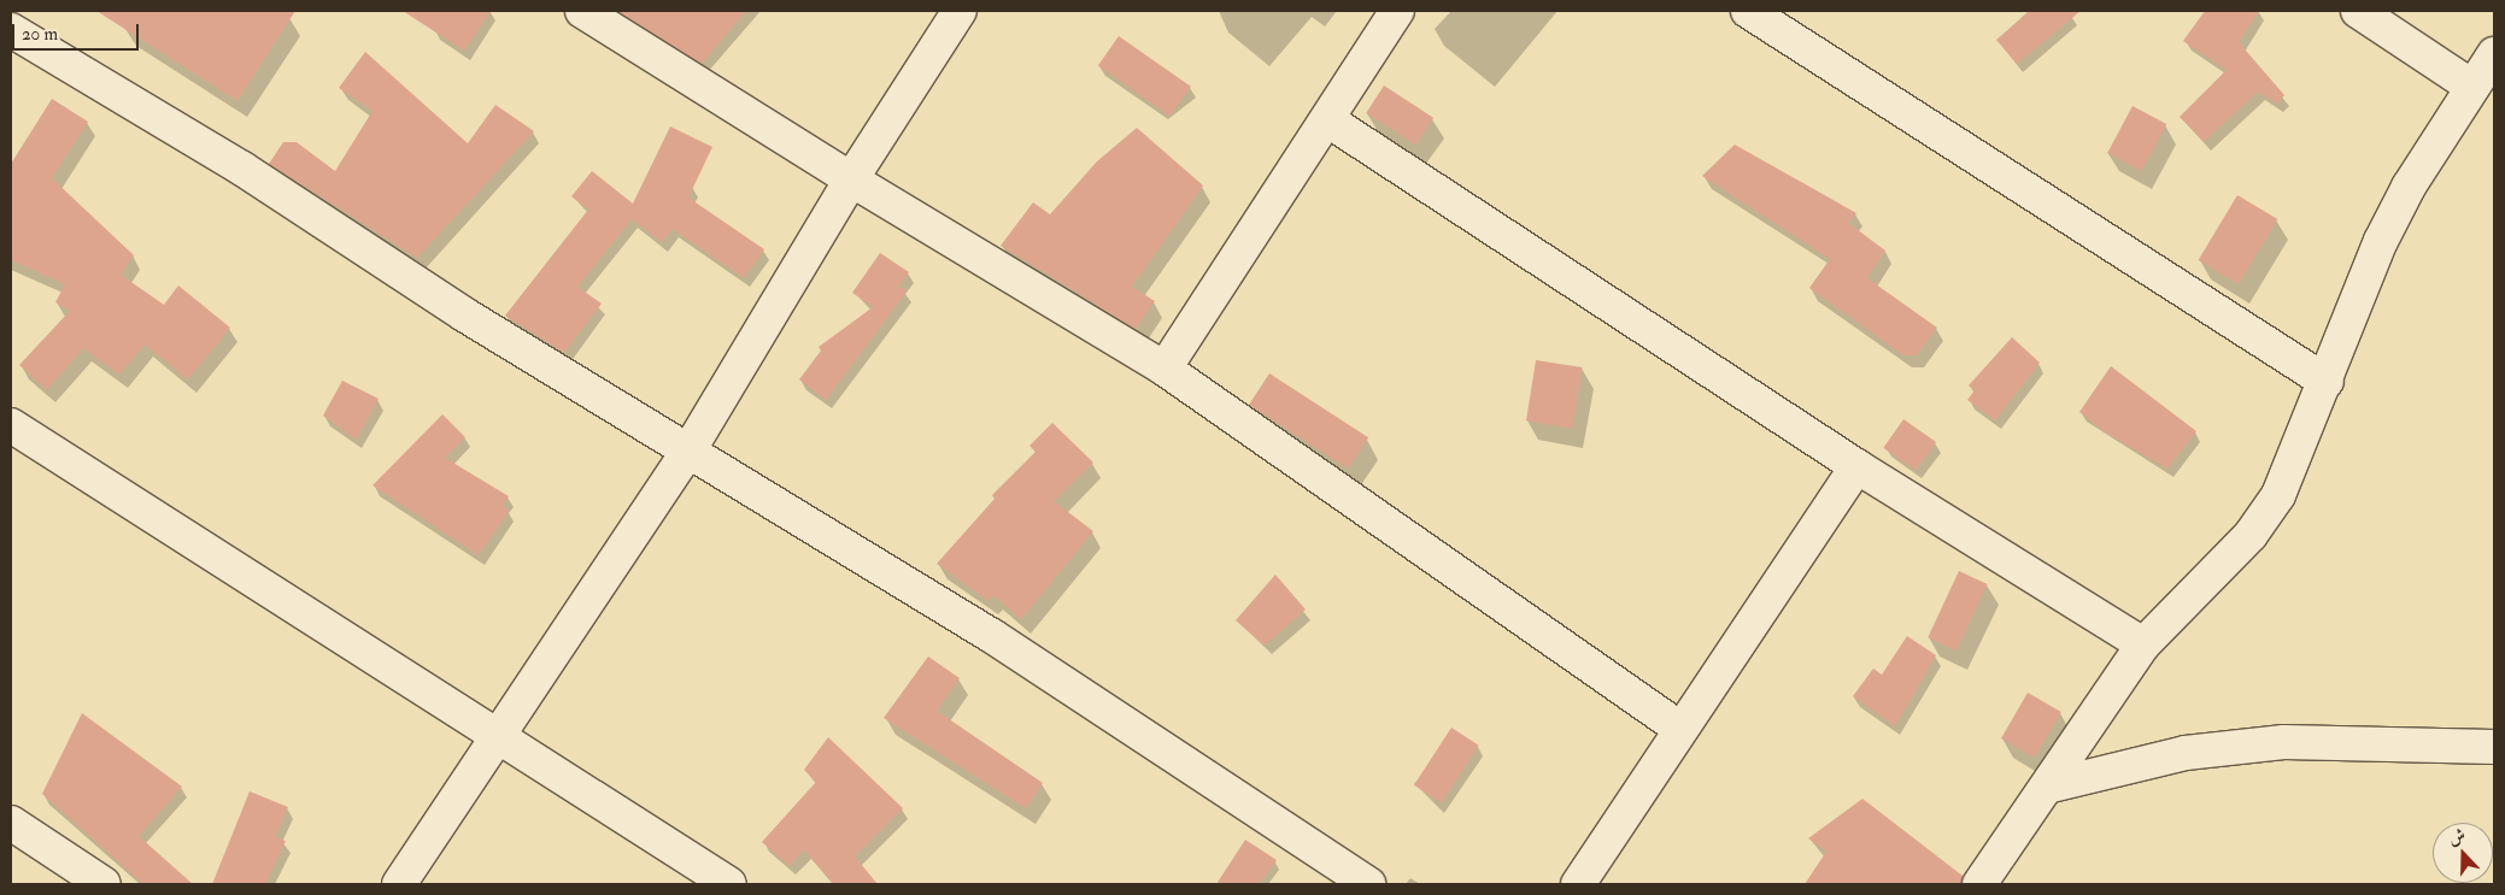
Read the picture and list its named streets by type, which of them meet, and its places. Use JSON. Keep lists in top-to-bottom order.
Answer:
{
  "scale_bar": "20 m",
  "north": "top"
}
